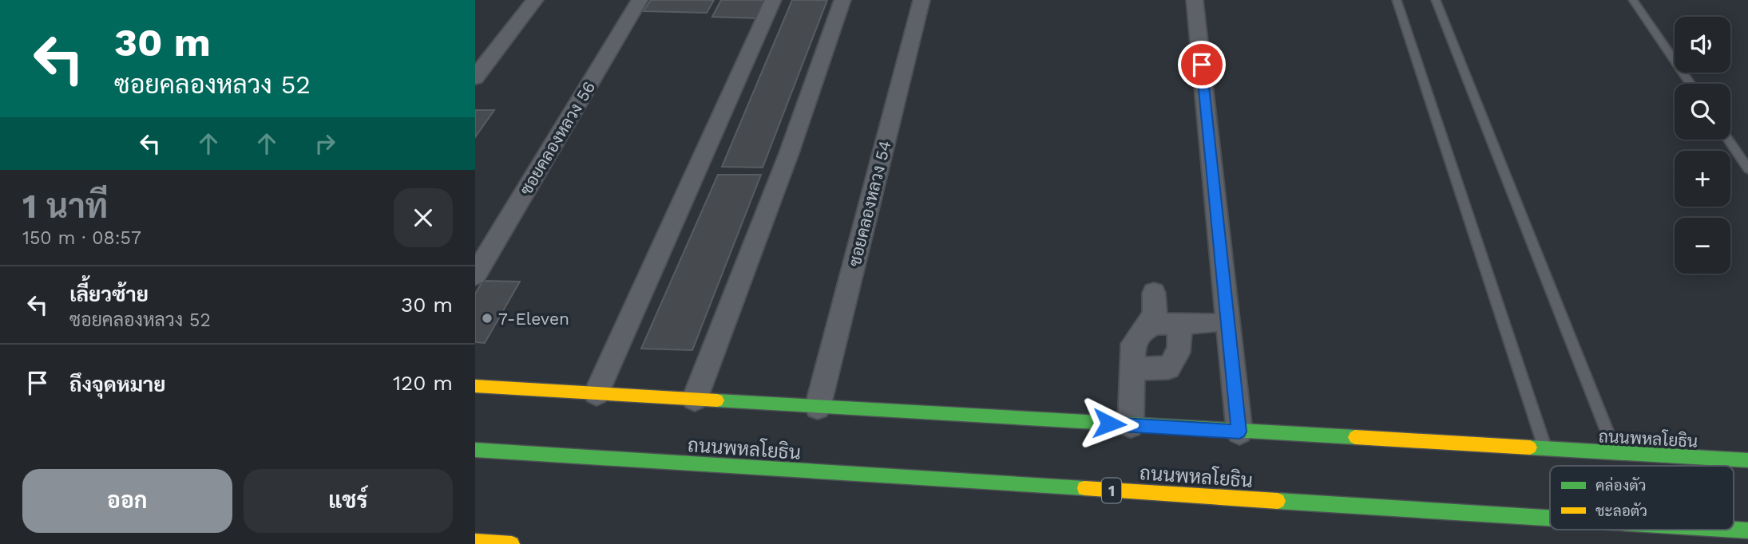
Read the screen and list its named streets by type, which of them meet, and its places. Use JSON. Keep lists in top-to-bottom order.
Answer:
{
  "streets": {
    "main road": ["ถนนพหลโยธิน", "1"],
    "street": ["ซอยคลองหลวง 56", "ซอยคลองหลวง 54"]
  },
  "crossings": [
    ["ซอยคลองหลวง 54", "ถนนพหลโยธิน"]
  ],
  "places": ["7-Eleven"],
  "legend": ["คล่องตัว", "ชะลอตัว"],
  "page": {
    "turn": ["30 m", "ซอยคลองหลวง 52"],
    "map_buttons": ["+", "−"],
    "heading": ["1 นาที", "150 m · 08:57"],
    "list": [
      {
        "name": "เลี้ยวซ้าย",
        "note": "ซอยคลองหลวง 52",
        "value": "30 m"
      },
      {
        "name": "ถึงจุดหมาย",
        "value": "120 m"
      }
    ],
    "buttons": ["ออก", "แชร์"]
  }
}
